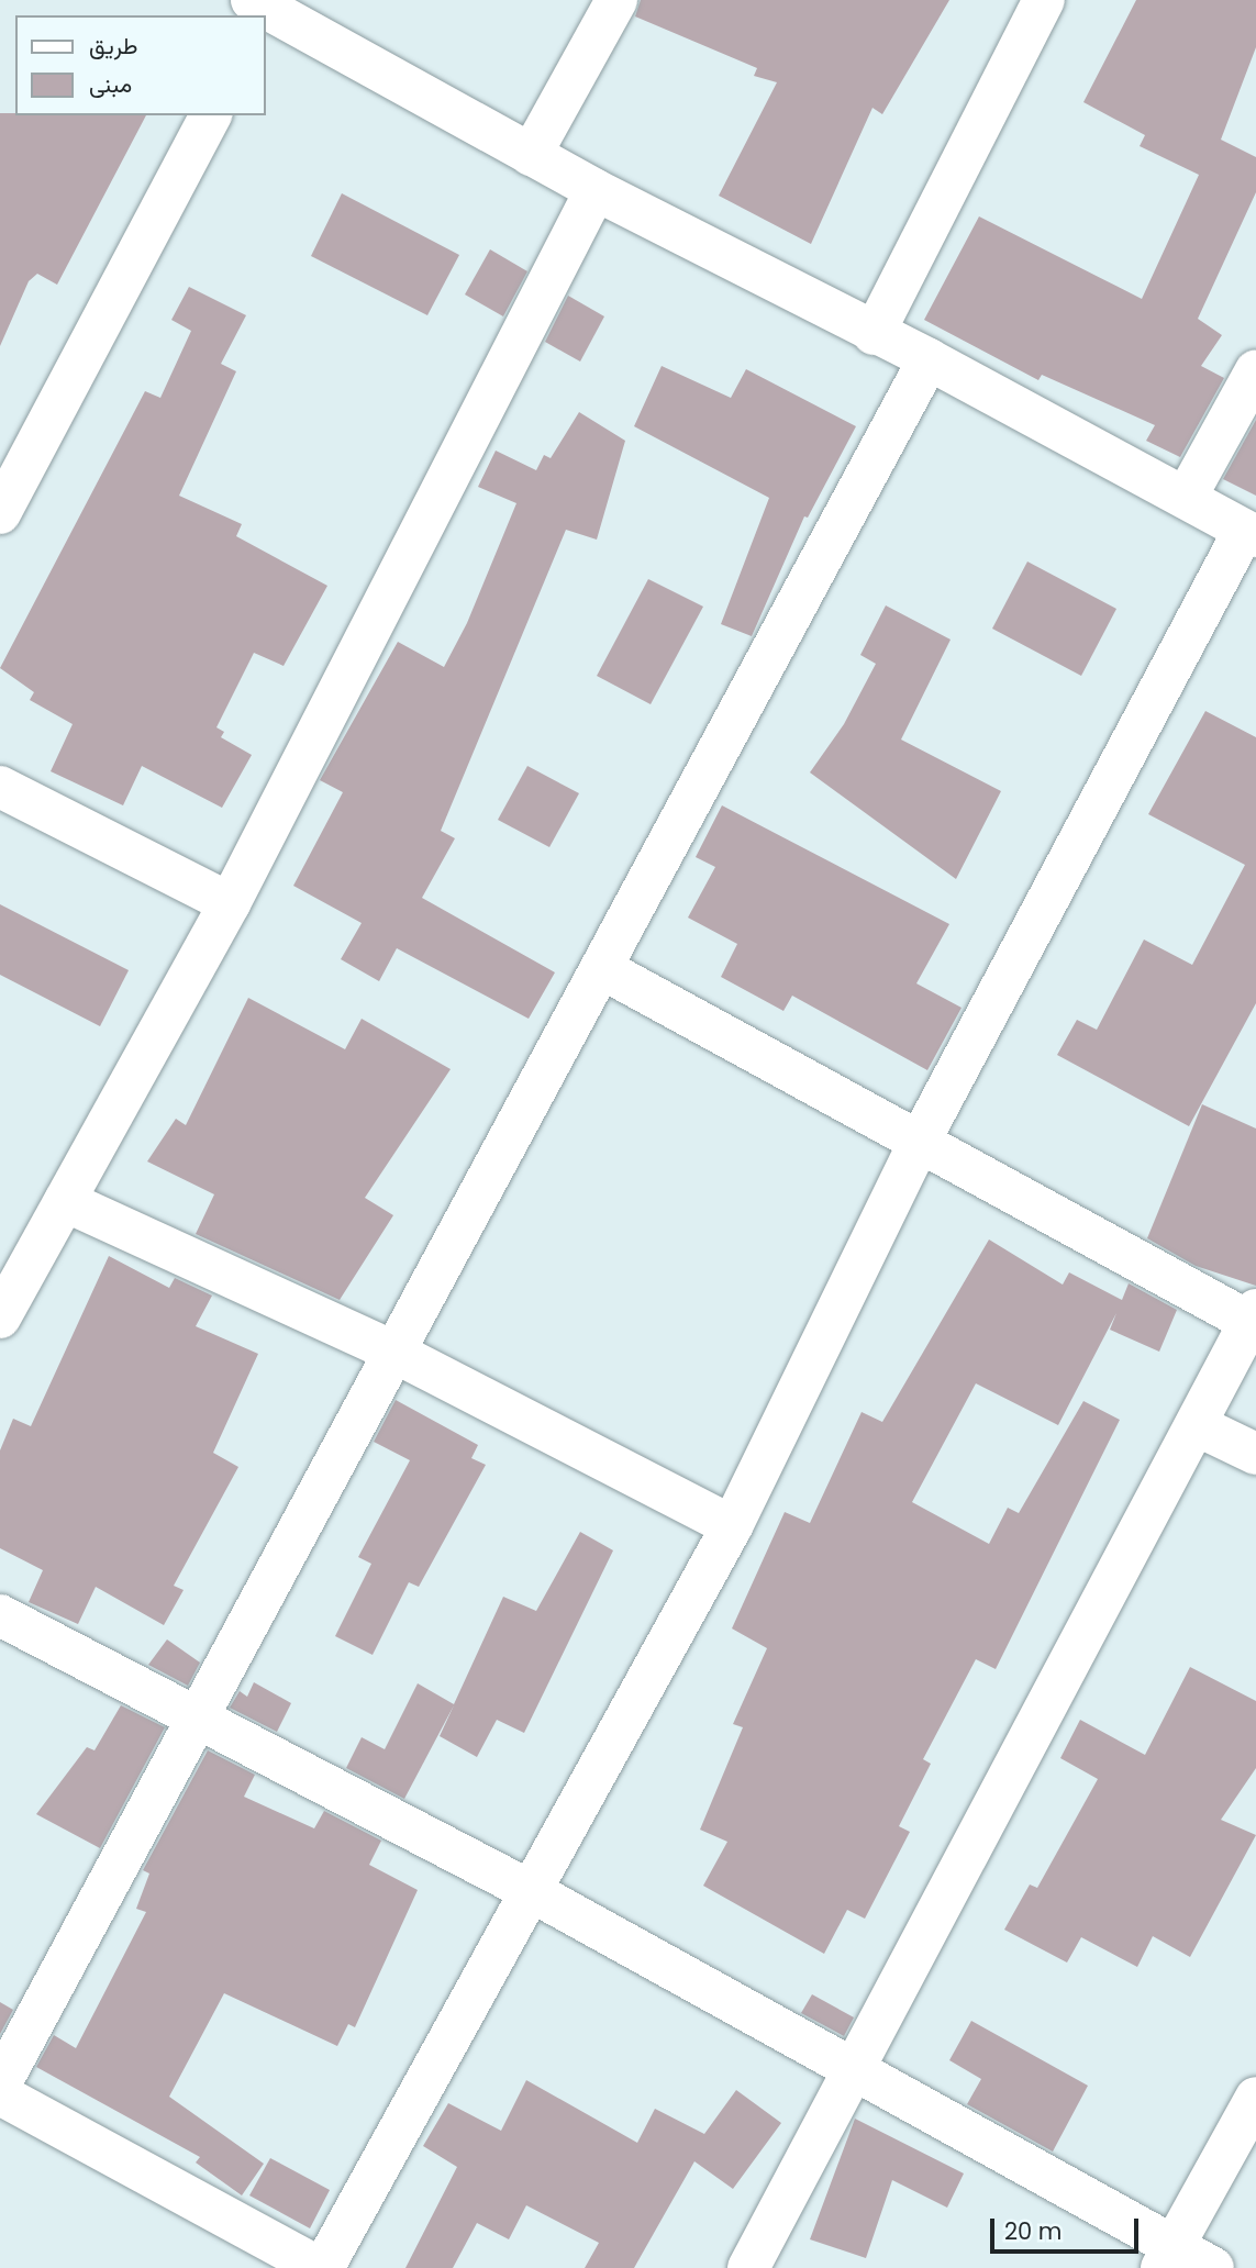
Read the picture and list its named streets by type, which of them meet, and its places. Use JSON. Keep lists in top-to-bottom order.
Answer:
{
  "legend": ["طريق", "مبنى"],
  "scale_bar": "20 m"
}
